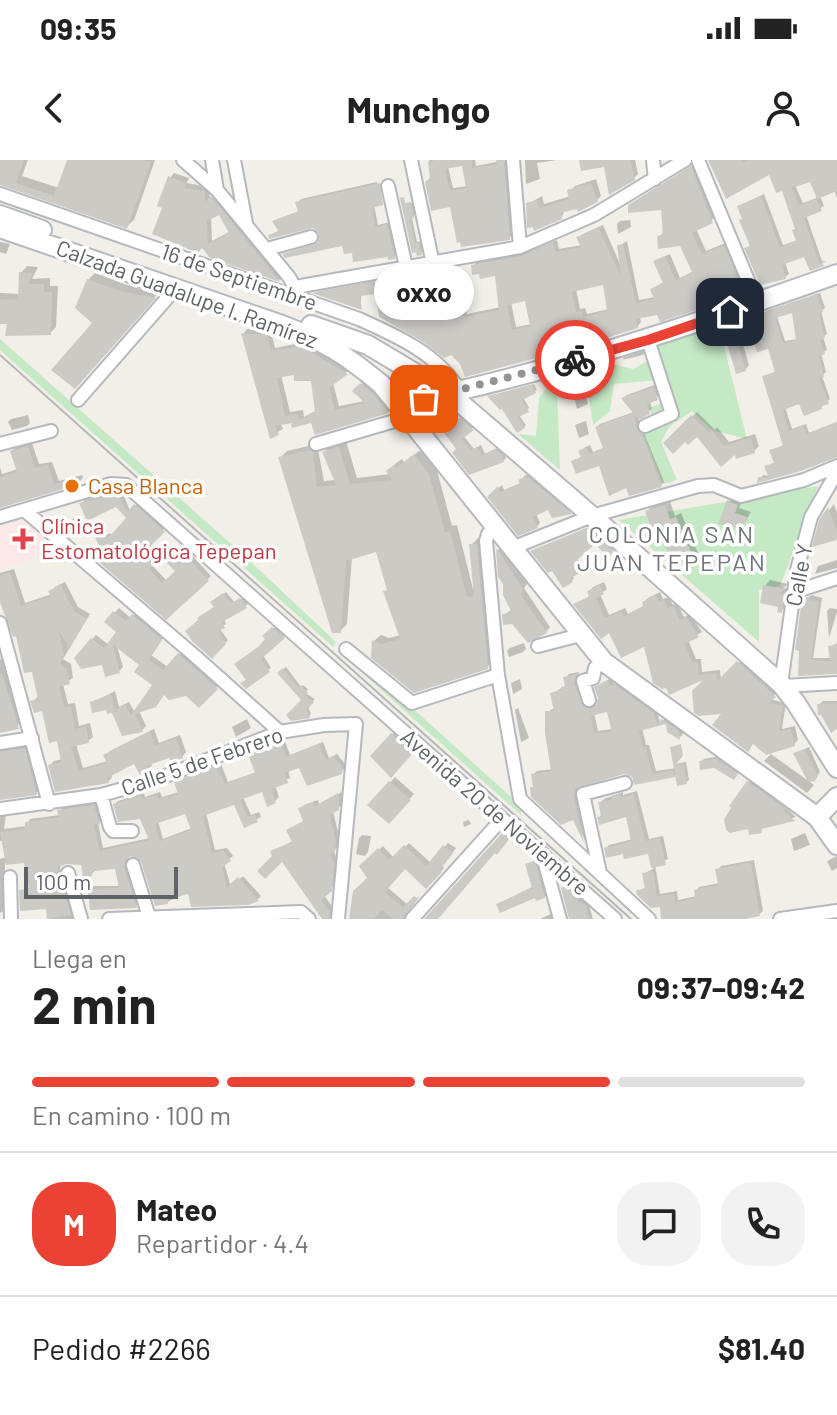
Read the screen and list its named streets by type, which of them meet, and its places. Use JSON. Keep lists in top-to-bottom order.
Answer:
{
  "streets": {
    "main road": ["Calzada Guadalupe I. Ramírez"],
    "street": [
      "16 de Septiembre",
      "Calle Y",
      "Calle 5 de Febrero",
      "Avenida 20 de Noviembre"
    ]
  },
  "crossings": [
    ["16 de Septiembre", "Calzada Guadalupe I. Ramírez"],
    ["Calzada Guadalupe I. Ramírez", "Calle Y"]
  ],
  "districts": ["COLONIA SAN JUAN TEPEPAN"],
  "places": {
    "other": ["oxxo", "Casa Blanca"],
    "health": ["Clínica Estomatológica Tepepan"]
  },
  "scale_bar": "100 m",
  "page": {
    "status": "09:35",
    "header": "Munchgo",
    "bubble": "oxxo",
    "scale": "100 m",
    "heading": ["2 min", "Llega en", "09:37–09:42"],
    "panel": [
      "Mateo",
      "Repartidor · 4.4",
      "Pedido #2266",
      "$81.40"
    ],
    "bar": "En camino · 100 m",
    "round": "M"
  }
}
